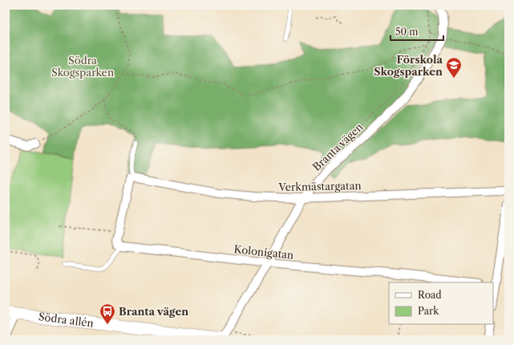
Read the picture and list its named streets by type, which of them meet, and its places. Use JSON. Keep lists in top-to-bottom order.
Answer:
{
  "streets": {
    "street": [
      "Branta vägen",
      "Verkmästargatan",
      "Kolonigatan",
      "Södra allén"
    ]
  },
  "crossings": [
    ["Branta vägen", "Verkmästargatan"],
    ["Branta vägen", "Kolonigatan"],
    ["Branta vägen", "Södra allén"]
  ],
  "parks": ["Södra Skogsparken"],
  "places": {
    "school or university": ["Förskola Skogsparken"],
    "bus stop": ["Branta vägen"]
  },
  "legend": ["Road", "Park"],
  "scale_bar": "50 m"
}
